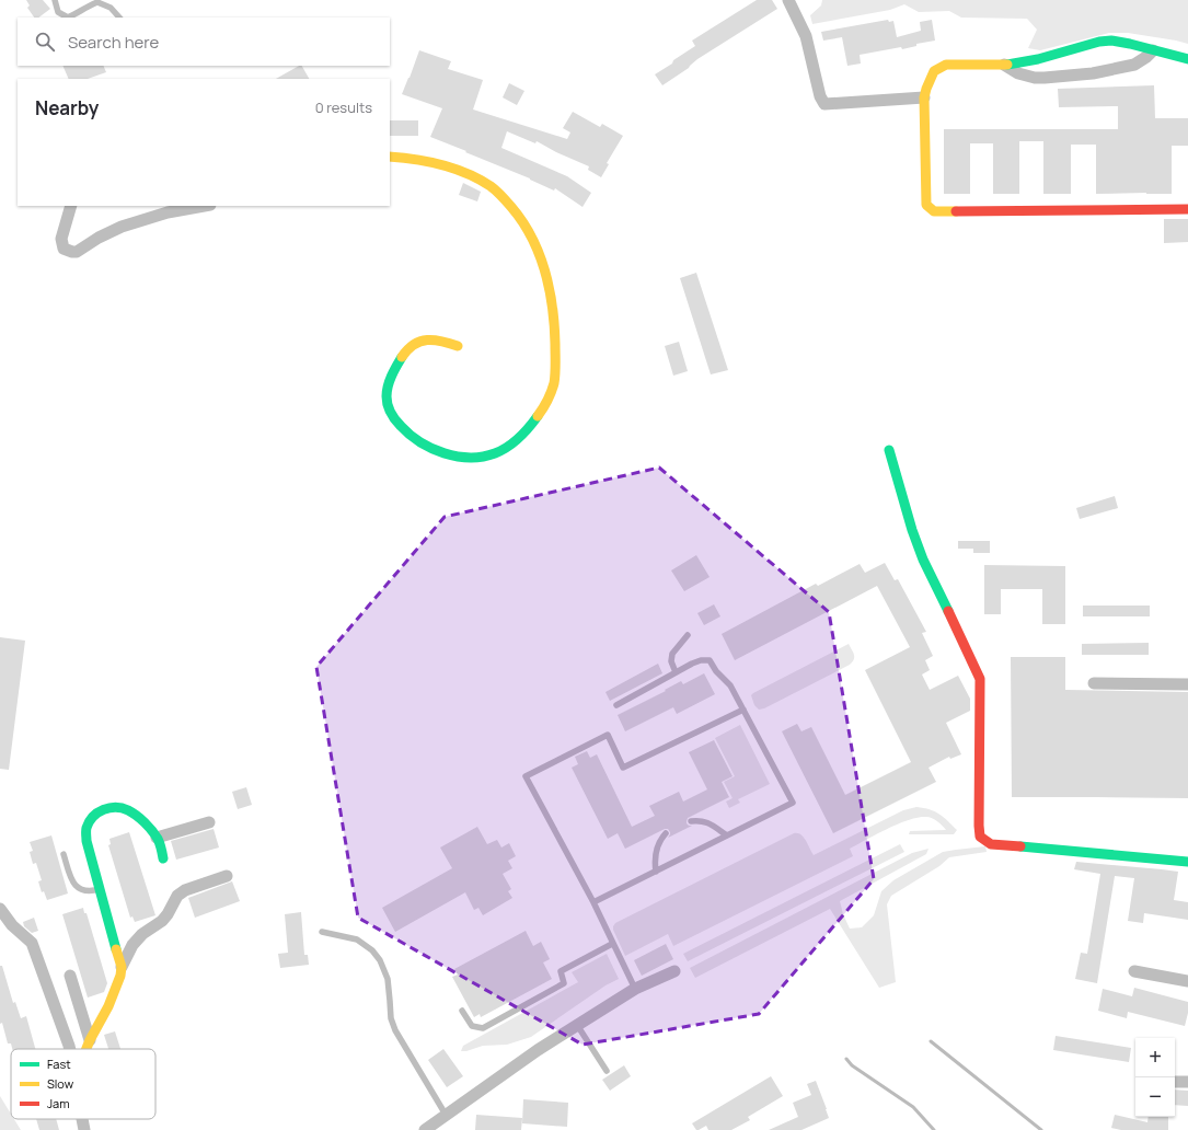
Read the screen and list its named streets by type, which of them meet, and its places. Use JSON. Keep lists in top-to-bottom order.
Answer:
{
  "legend": ["Fast", "Slow", "Jam"],
  "page": {
    "search": "Search here",
    "heading": ["Nearby", "0 results"],
    "map_buttons": ["+", "−"]
  }
}
